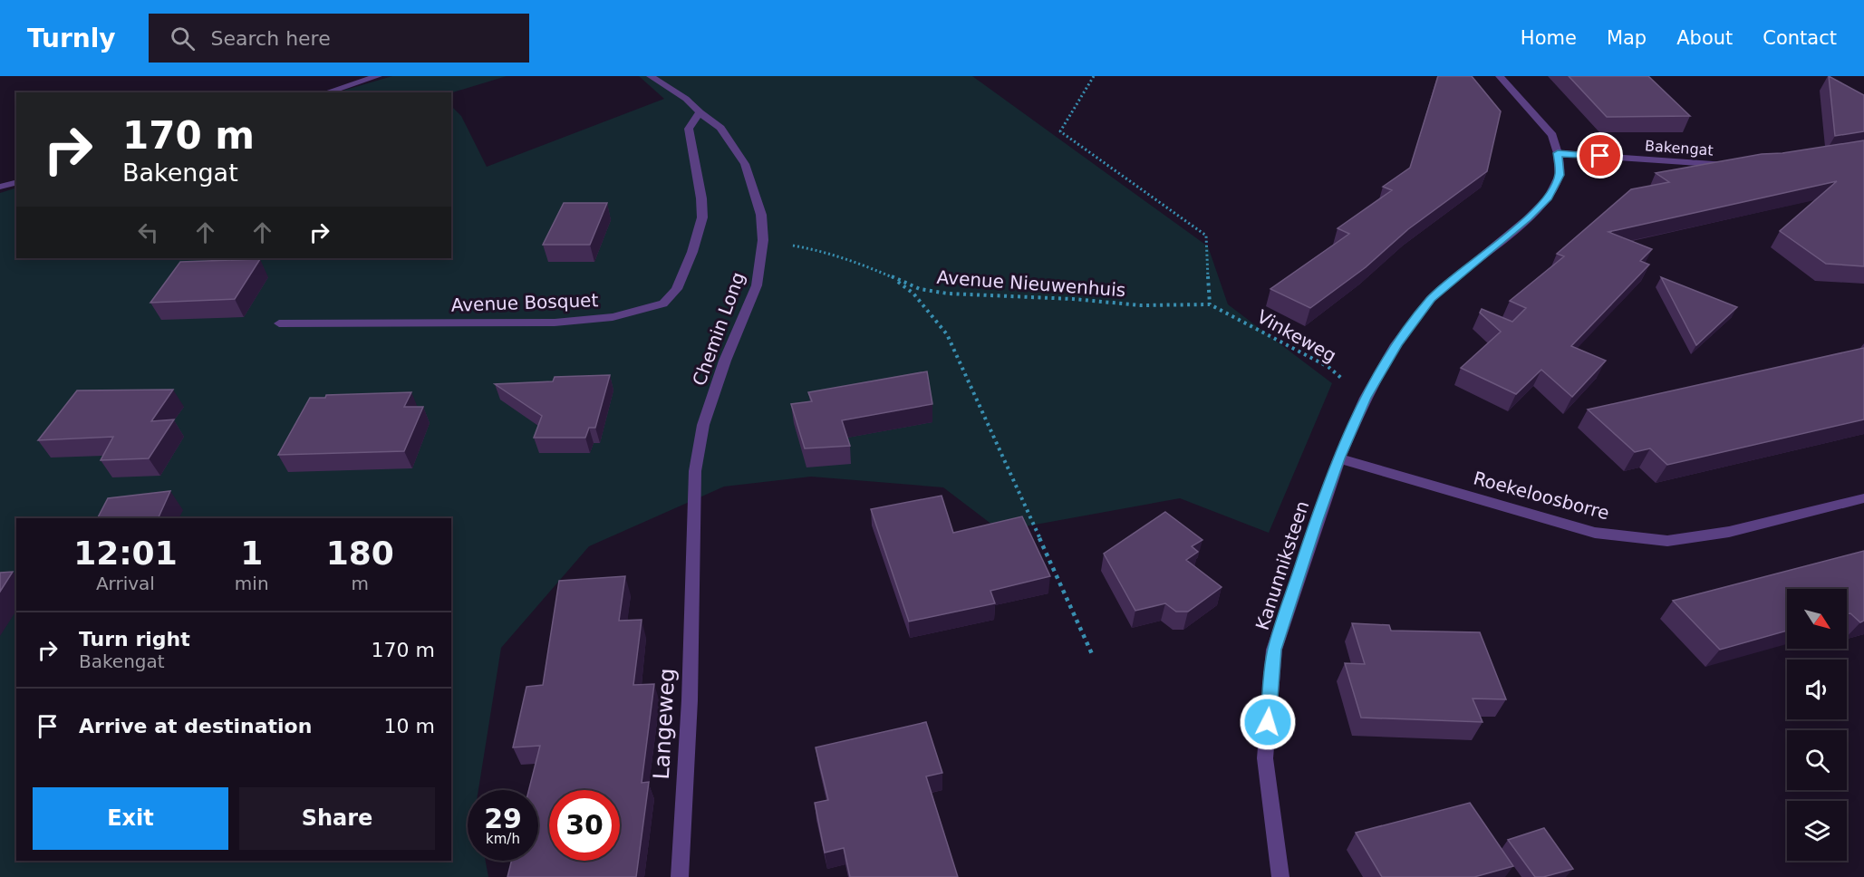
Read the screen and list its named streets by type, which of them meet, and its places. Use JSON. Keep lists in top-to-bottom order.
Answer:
{
  "streets": {
    "street": [
      "Bakengat",
      "Avenue Bosquet",
      "Chemin Long",
      "Roekeloosborre",
      "Kanunniksteen",
      "Langeweg"
    ],
    "path": ["Avenue Nieuwenhuis", "Vinkeweg"]
  },
  "crossings": [
    ["Bakengat", "Kanunniksteen"],
    ["Avenue Nieuwenhuis", "Chemin Long"],
    ["Avenue Nieuwenhuis", "Vinkeweg"],
    ["Avenue Bosquet", "Chemin Long"],
    ["Chemin Long", "Langeweg"],
    ["Vinkeweg", "Kanunniksteen"],
    ["Roekeloosborre", "Kanunniksteen"]
  ],
  "north": "bottom right",
  "page": {
    "header": "Turnly",
    "search": "Search here",
    "nav": [
      "Home",
      "Map",
      "About",
      "Contact"
    ],
    "turn": ["170 m", "Bakengat"],
    "eta": [
      "12:01",
      "Arrival",
      "1",
      "min",
      "180",
      "m"
    ],
    "list": [
      {
        "name": "Turn right",
        "note": "Bakengat",
        "value": "170 m"
      },
      {
        "name": "Arrive at destination",
        "value": "10 m"
      }
    ],
    "buttons": ["Exit", "Share"],
    "speed": "29 km/h",
    "limit": "30"
  }
}
